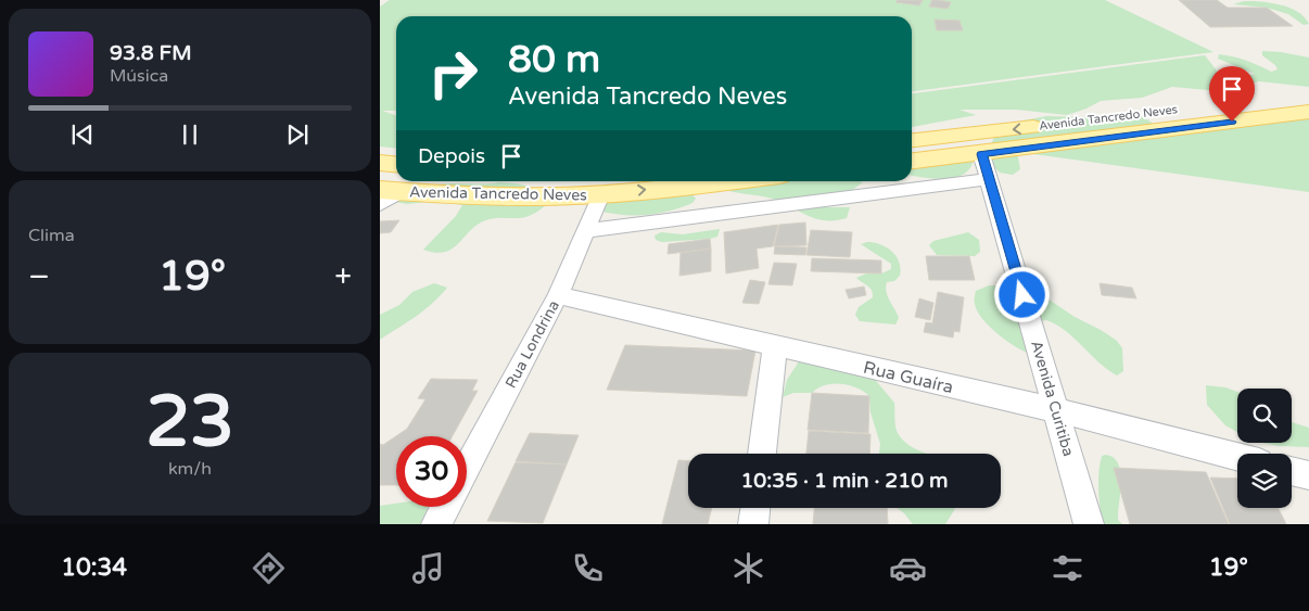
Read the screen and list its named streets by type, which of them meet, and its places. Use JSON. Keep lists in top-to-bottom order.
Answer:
{
  "streets": {
    "main road": ["Avenida Tancredo Neves"],
    "street": ["Rua Londrina", "Rua Guaíra", "Avenida Curitiba"]
  },
  "crossings": [
    ["Avenida Tancredo Neves", "Rua Londrina"],
    ["Rua Londrina", "Rua Guaíra"],
    ["Rua Guaíra", "Avenida Curitiba"]
  ],
  "page": {
    "turn": ["80 m", "Avenida Tancredo Neves"],
    "song": ["93.8 FM", "Música"],
    "then": "Depois",
    "tile": [
      "Clima",
      ["23", "km/h"]
    ],
    "heat": ["−", "19°", "+"],
    "limit": "30",
    "trip": "10:35 · 1 min · 210 m",
    "tabs": ["10:34", "19°"]
  }
}
